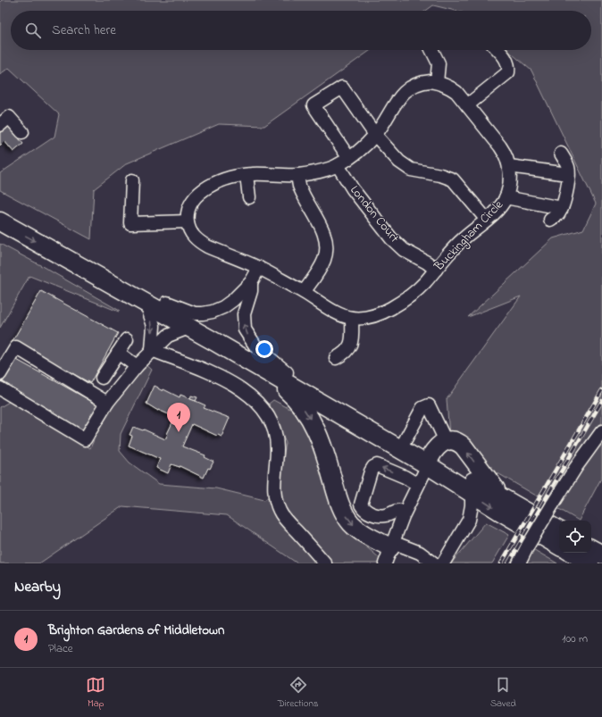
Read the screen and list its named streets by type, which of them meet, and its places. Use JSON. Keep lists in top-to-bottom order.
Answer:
{
  "streets": {
    "street": ["London Court", "Buckingham Circle"]
  },
  "crossings": [
    ["London Court", "Buckingham Circle"]
  ],
  "page": {
    "search": "Search here",
    "pins": "1",
    "heading": "Nearby",
    "list": [
      {
        "mark": "1",
        "name": "Brighton Gardens of Middletown",
        "note": "Place",
        "value": "100 m"
      }
    ],
    "nav": ["Map", "Directions", "Saved"]
  }
}
